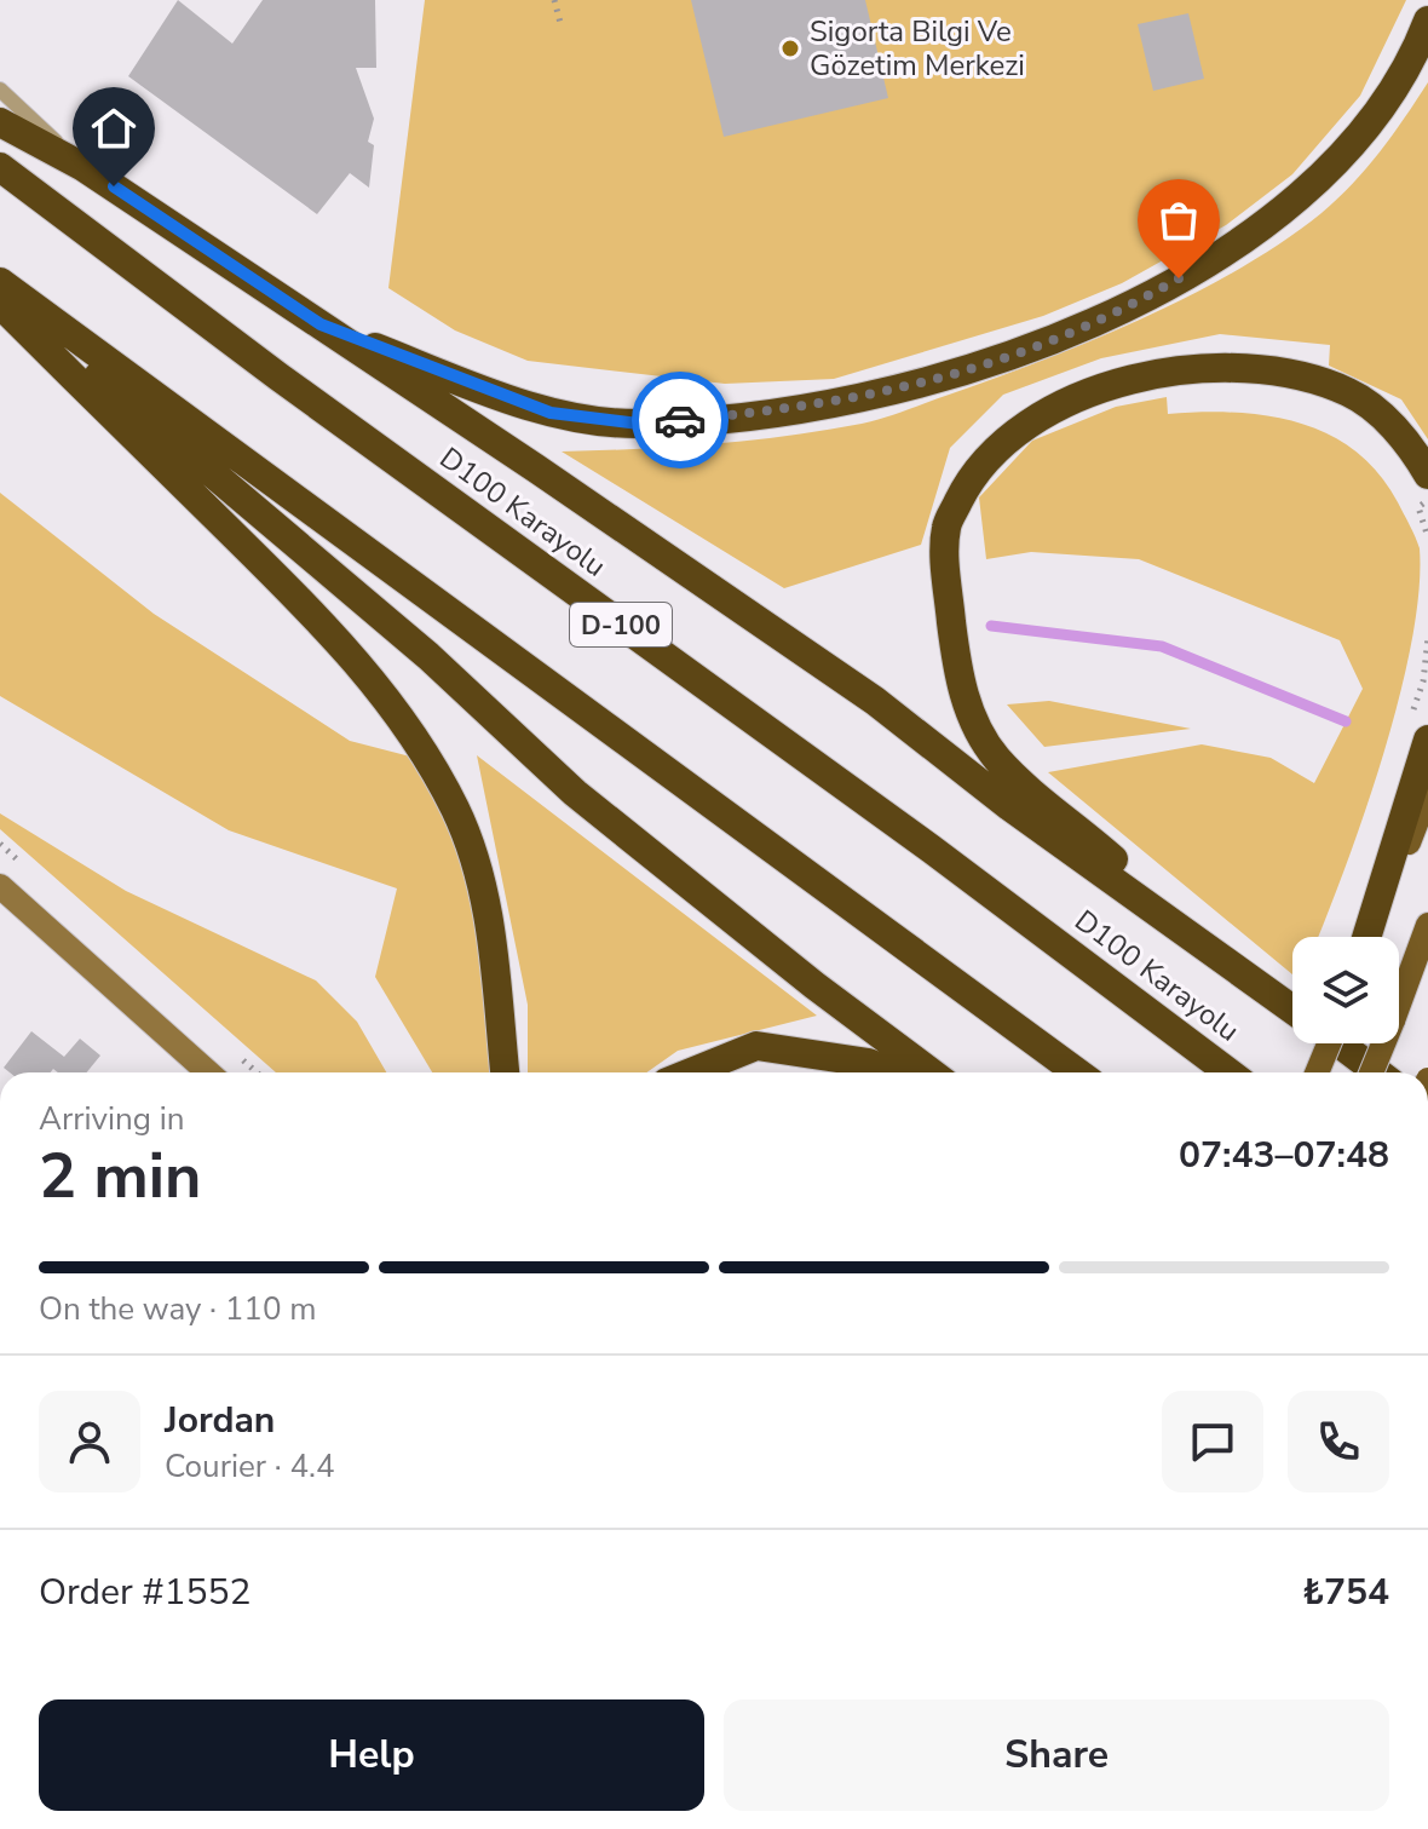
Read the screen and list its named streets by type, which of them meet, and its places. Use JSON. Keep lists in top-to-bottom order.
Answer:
{
  "streets": {
    "highway": ["D100 Karayolu", "D-100"]
  },
  "places": ["Sigorta Bilgi Ve Gözetim Merkezi"],
  "page": {
    "heading": ["2 min", "Arriving in", "07:43–07:48"],
    "panel": [
      "Jordan",
      "Courier · 4.4",
      "Order #1552",
      "₺754"
    ],
    "bar": "On the way · 110 m",
    "buttons": ["Help", "Share"]
  }
}
